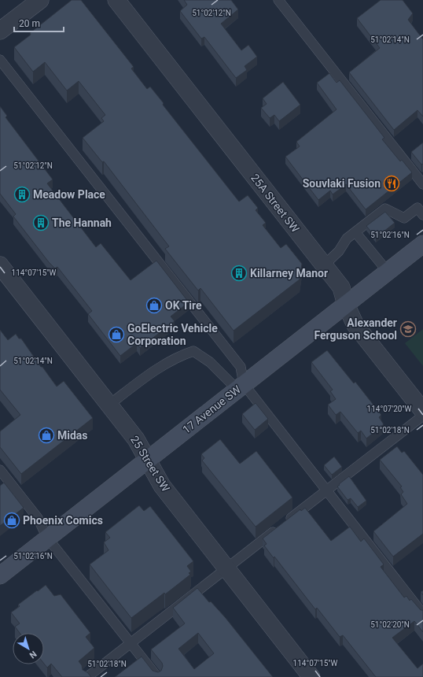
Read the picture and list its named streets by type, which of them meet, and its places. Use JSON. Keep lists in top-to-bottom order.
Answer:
{
  "streets": {
    "main road": ["17 Avenue SW"],
    "street": ["25A Street SW", "25 Street SW"]
  },
  "crossings": [
    ["25A Street SW", "17 Avenue SW"],
    ["17 Avenue SW", "25 Street SW"]
  ],
  "places": {
    "restaurant": ["Souvlaki Fusion"],
    "building": ["Meadow Place", "The Hannah", "Killarney Manor"],
    "shop": [
      "OK Tire",
      "GoElectric Vehicle Corporation",
      "Midas",
      "Phoenix Comics"
    ],
    "school or university": ["Alexander Ferguson School"]
  },
  "scale_bar": "20 m",
  "north": "bottom right",
  "coordinates": [
    "51°02'12\"N",
    "51°02'14\"N",
    "51°02'16\"N",
    "114°07'15\"W",
    "114°07'20\"W",
    "51°02'18\"N",
    "51°02'20\"N"
  ]
}
